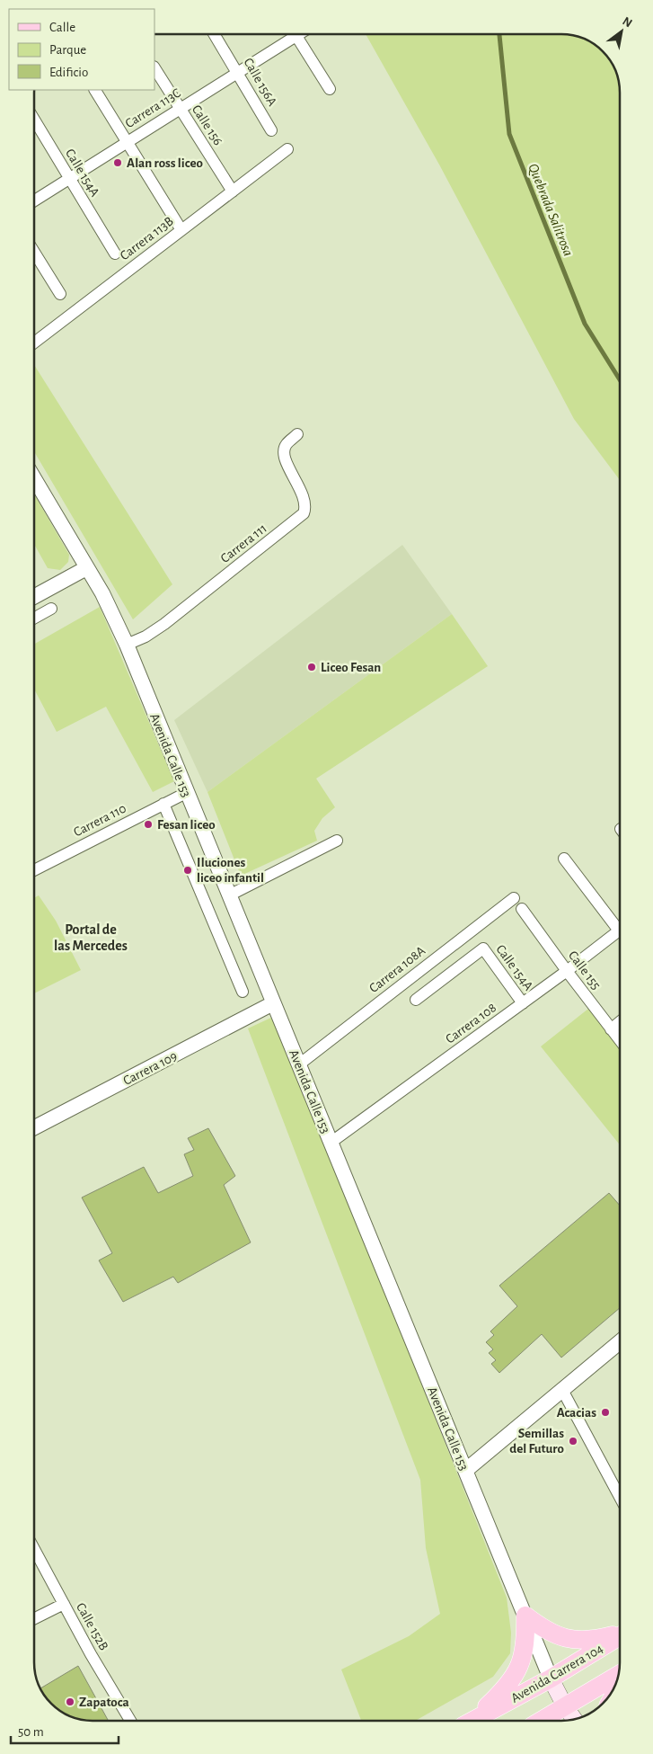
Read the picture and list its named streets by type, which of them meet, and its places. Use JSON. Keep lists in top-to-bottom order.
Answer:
{
  "streets": {
    "main road": ["Avenida Calle 153", "Avenida Carrera 104"],
    "street": [
      "Calle 156A",
      "Carrera 113C",
      "Calle 156",
      "Calle 154A",
      "Carrera 113B",
      "Carrera 111",
      "Carrera 110",
      "Carrera 108A",
      "Calle 155",
      "Carrera 108",
      "Carrera 109",
      "Calle 152B"
    ]
  },
  "crossings": [
    ["Calle 156A", "Carrera 113C"],
    ["Carrera 113C", "Calle 156"],
    ["Carrera 113C", "Calle 154A"],
    ["Calle 156", "Carrera 113B"],
    ["Calle 154A", "Carrera 108"],
    ["Carrera 111", "Avenida Calle 153"],
    ["Avenida Calle 153", "Carrera 110"],
    ["Avenida Calle 153", "Carrera 108A"],
    ["Avenida Calle 153", "Carrera 108"],
    ["Avenida Calle 153", "Carrera 109"],
    ["Avenida Calle 153", "Avenida Carrera 104"],
    ["Calle 155", "Carrera 108"]
  ],
  "districts": ["Portal de las Mercedes"],
  "water": ["Quebrada Salitrosa"],
  "places": [
    "Alan ross liceo",
    "Liceo Fesan",
    "Fesan liceo",
    "Iluciones liceo infantil",
    "Acacias",
    "Semillas del Futuro",
    "Zapatoca"
  ],
  "legend": ["Calle", "Parque", "Edificio"],
  "scale_bar": "50 m",
  "north": "top right"
}
